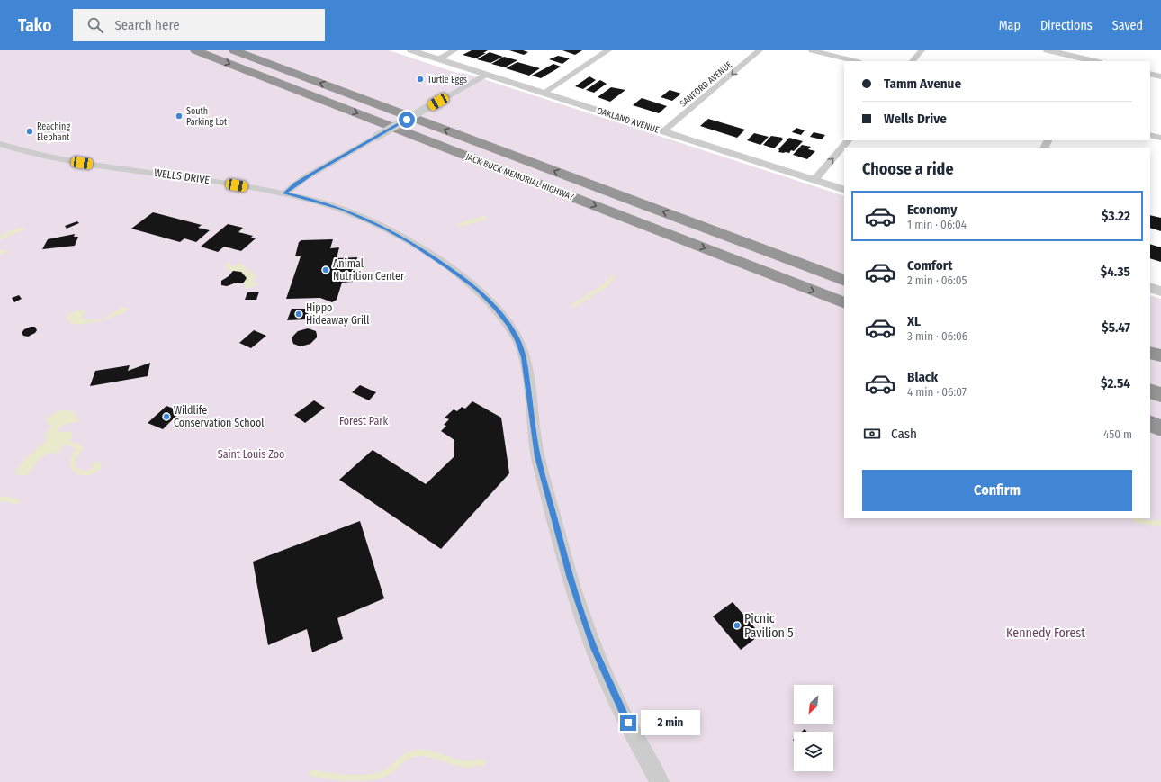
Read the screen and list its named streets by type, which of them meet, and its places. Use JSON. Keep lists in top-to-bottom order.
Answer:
{
  "streets": {
    "highway": ["JACK BUCK MEMORIAL HIGHWAY"],
    "street": ["SANFORD AVENUE", "OAKLAND AVENUE", "WELLS DRIVE"]
  },
  "crossings": [
    ["SANFORD AVENUE", "OAKLAND AVENUE"]
  ],
  "one_way": ["SANFORD AVENUE"],
  "parks": ["Forest Park", "Saint Louis Zoo", "Kennedy Forest"],
  "places": [
    "Turtle Eggs",
    "South Parking Lot",
    "Reaching Elephant",
    "Animal Nutrition Center",
    "Hippo Hideaway Grill",
    "Wildlife Conservation School",
    "Picnic Pavilion 5"
  ],
  "north": "bottom left",
  "page": {
    "header": "Tako",
    "search": "Search here",
    "nav": ["Map", "Directions", "Saved"],
    "banner": ["Tamm Avenue", "Wells Drive"],
    "heading": "Choose a ride",
    "list": [
      {
        "name": "Economy",
        "note": "1 min · 06:04",
        "value": "$3.22"
      },
      {
        "name": "Comfort",
        "note": "2 min · 06:05",
        "value": "$4.35"
      },
      {
        "name": "XL",
        "note": "3 min · 06:06",
        "value": "$5.47"
      },
      {
        "name": "Black",
        "note": "4 min · 06:07",
        "value": "$2.54"
      }
    ],
    "pay": ["Cash", "450 m"],
    "buttons": "Confirm",
    "bubble": "2 min"
  }
}
